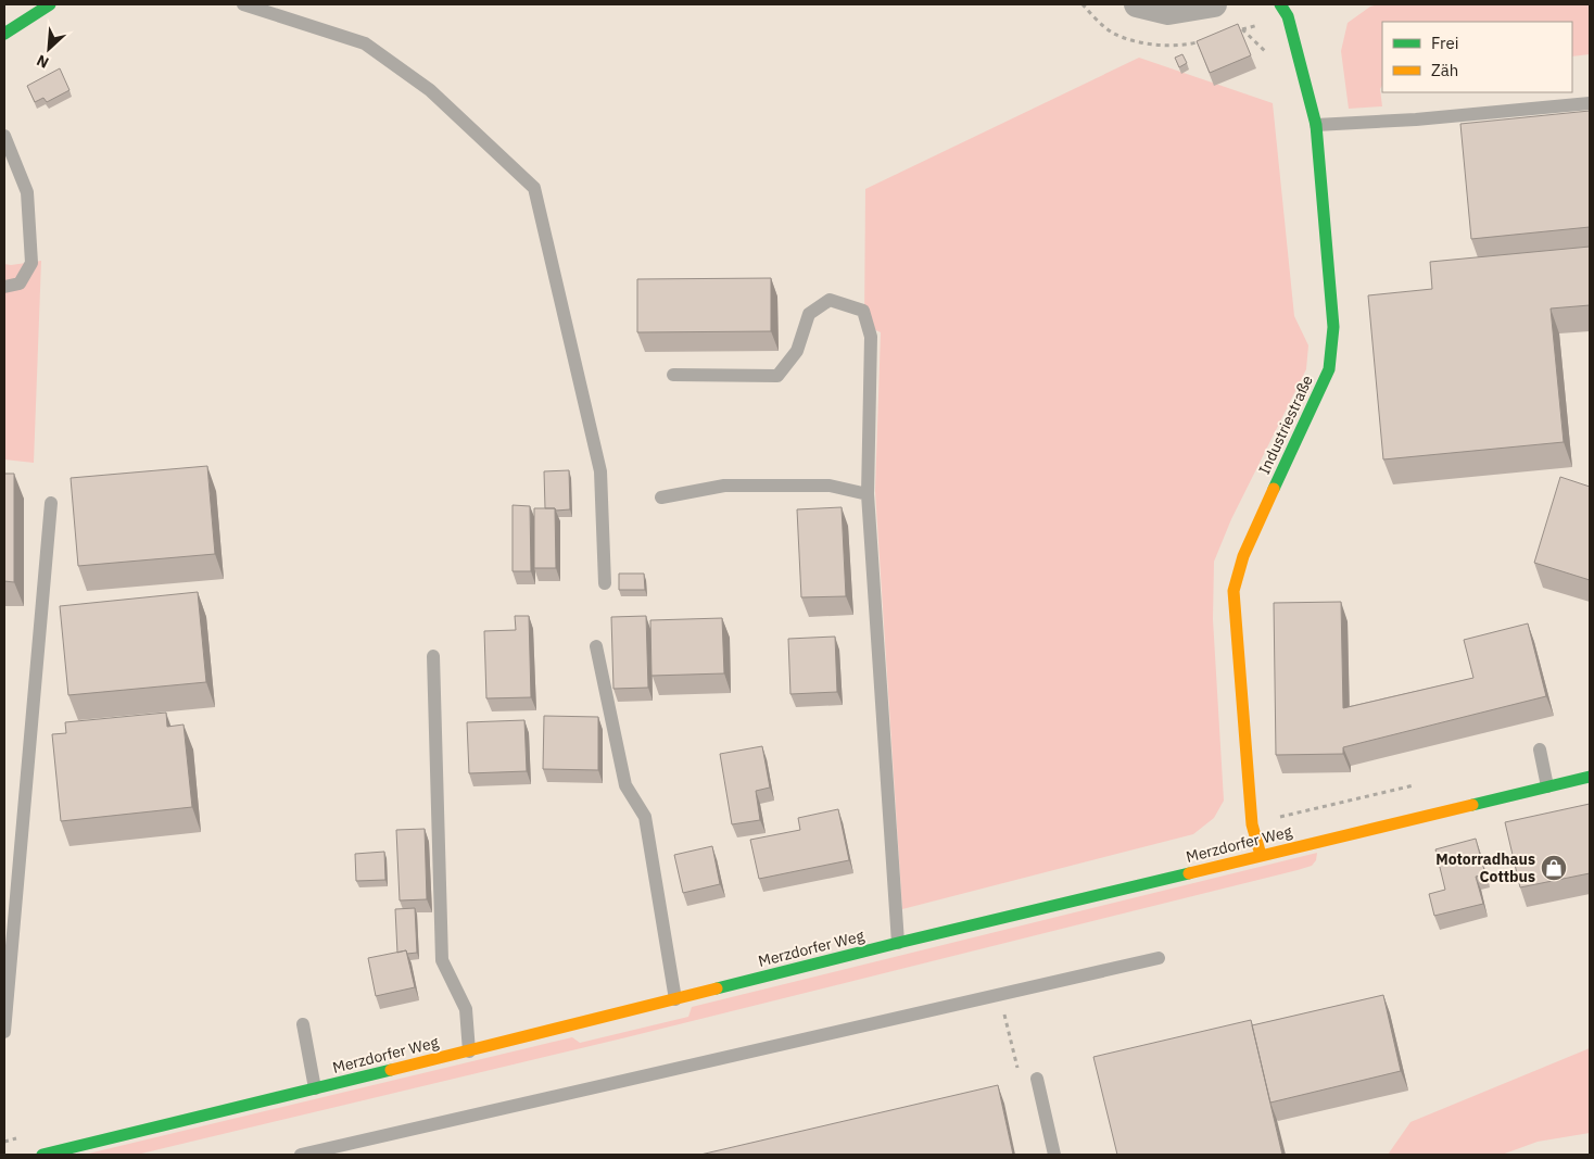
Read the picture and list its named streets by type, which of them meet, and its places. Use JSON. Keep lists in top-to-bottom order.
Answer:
{
  "streets": {
    "street": ["Industriestraße", "Merzdorfer Weg"]
  },
  "crossings": [
    ["Industriestraße", "Merzdorfer Weg"]
  ],
  "places": {
    "shop": ["Motorradhaus Cottbus"]
  },
  "legend": ["Frei", "Zäh"],
  "north": "bottom left"
}
